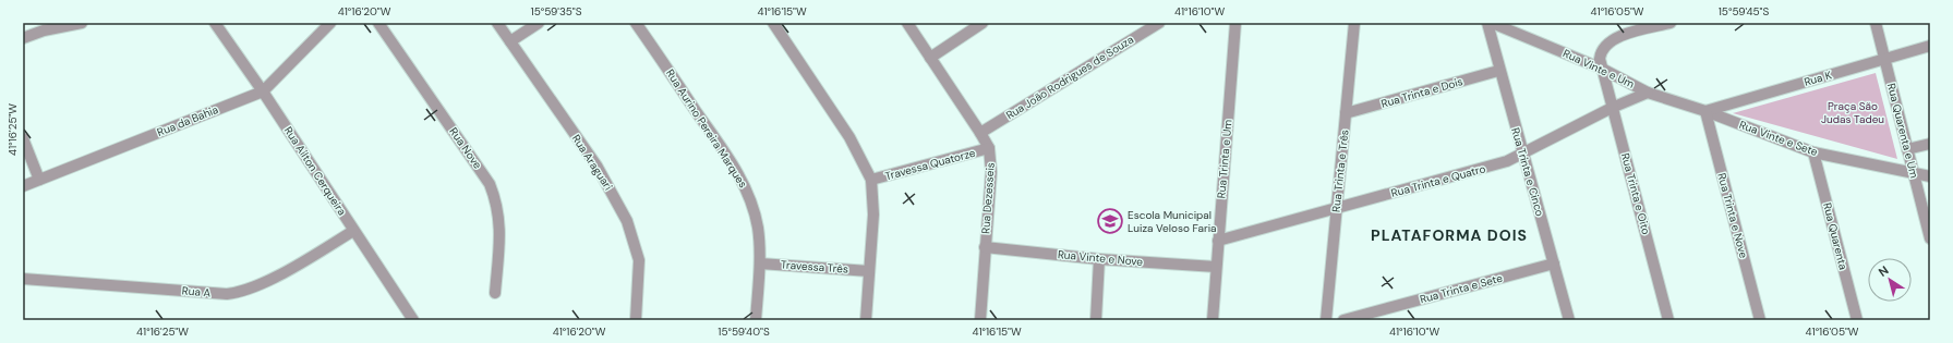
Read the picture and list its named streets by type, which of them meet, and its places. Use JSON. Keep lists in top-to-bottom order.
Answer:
{
  "streets": {
    "street": [
      "Rua Vinte e Um",
      "Rua João Rodrigues de Souza",
      "Rua K",
      "Rua Trinta e Dois",
      "Rua da Bahia",
      "Rua Aurino Pereira Marques",
      "Rua Quarenta e Um",
      "Rua Vinte e Sete",
      "Rua Nove",
      "Rua Trinta e Um",
      "Rua Araguari",
      "Travessa Quatorze",
      "Rua Ailton Cerqueira",
      "Rua Trinta e Três",
      "Rua Trinta e Cinco",
      "Rua Trinta e Quatro",
      "Rua Trinta e Oito",
      "Rua Dezesseis",
      "Rua Trinta e Nove",
      "Rua Quarenta",
      "Rua Vinte e Nove",
      "Travessa Três",
      "Rua Trinta e Sete",
      "Rua A"
    ]
  },
  "crossings": [
    ["Rua Vinte e Um", "Rua K"],
    ["Rua Vinte e Um", "Rua Vinte e Sete"],
    ["Rua Vinte e Um", "Rua Trinta e Quatro"],
    ["Rua Vinte e Um", "Rua Trinta e Oito"],
    ["Rua Vinte e Um", "Rua Trinta e Nove"],
    ["Rua João Rodrigues de Souza", "Rua Dezesseis"],
    ["Rua K", "Rua Quarenta e Um"],
    ["Rua K", "Rua Vinte e Sete"],
    ["Rua K", "Rua Trinta e Nove"],
    ["Rua Trinta e Dois", "Rua Trinta e Três"],
    ["Rua Trinta e Dois", "Rua Trinta e Cinco"],
    ["Rua da Bahia", "Rua Ailton Cerqueira"],
    ["Rua Aurino Pereira Marques", "Travessa Três"],
    ["Rua Quarenta e Um", "Rua Vinte e Sete"],
    ["Rua Vinte e Sete", "Rua Trinta e Nove"],
    ["Rua Vinte e Sete", "Rua Quarenta"],
    ["Rua Trinta e Um", "Rua Trinta e Quatro"],
    ["Rua Trinta e Um", "Rua Vinte e Nove"],
    ["Travessa Quatorze", "Rua Dezesseis"],
    ["Rua Ailton Cerqueira", "Rua A"],
    ["Rua Trinta e Três", "Rua Trinta e Quatro"],
    ["Rua Trinta e Cinco", "Rua Trinta e Quatro"],
    ["Rua Trinta e Cinco", "Rua Trinta e Sete"],
    ["Rua Trinta e Quatro", "Rua Trinta e Oito"],
    ["Rua Dezesseis", "Rua Vinte e Nove"]
  ],
  "districts": ["PLATAFORMA DOIS"],
  "parks": ["Praça São Judas Tadeu"],
  "places": {
    "school or university": ["Escola Municipal Luiza Veloso Faria"]
  },
  "north": "top left",
  "coordinates": [
    "41°16'20\"W",
    "15°59'35\"S",
    "41°16'15\"W",
    "41°16'10\"W",
    "41°16'05\"W",
    "15°59'45\"S",
    "41°16'25\"W",
    "15°59'40\"S"
  ]
}
